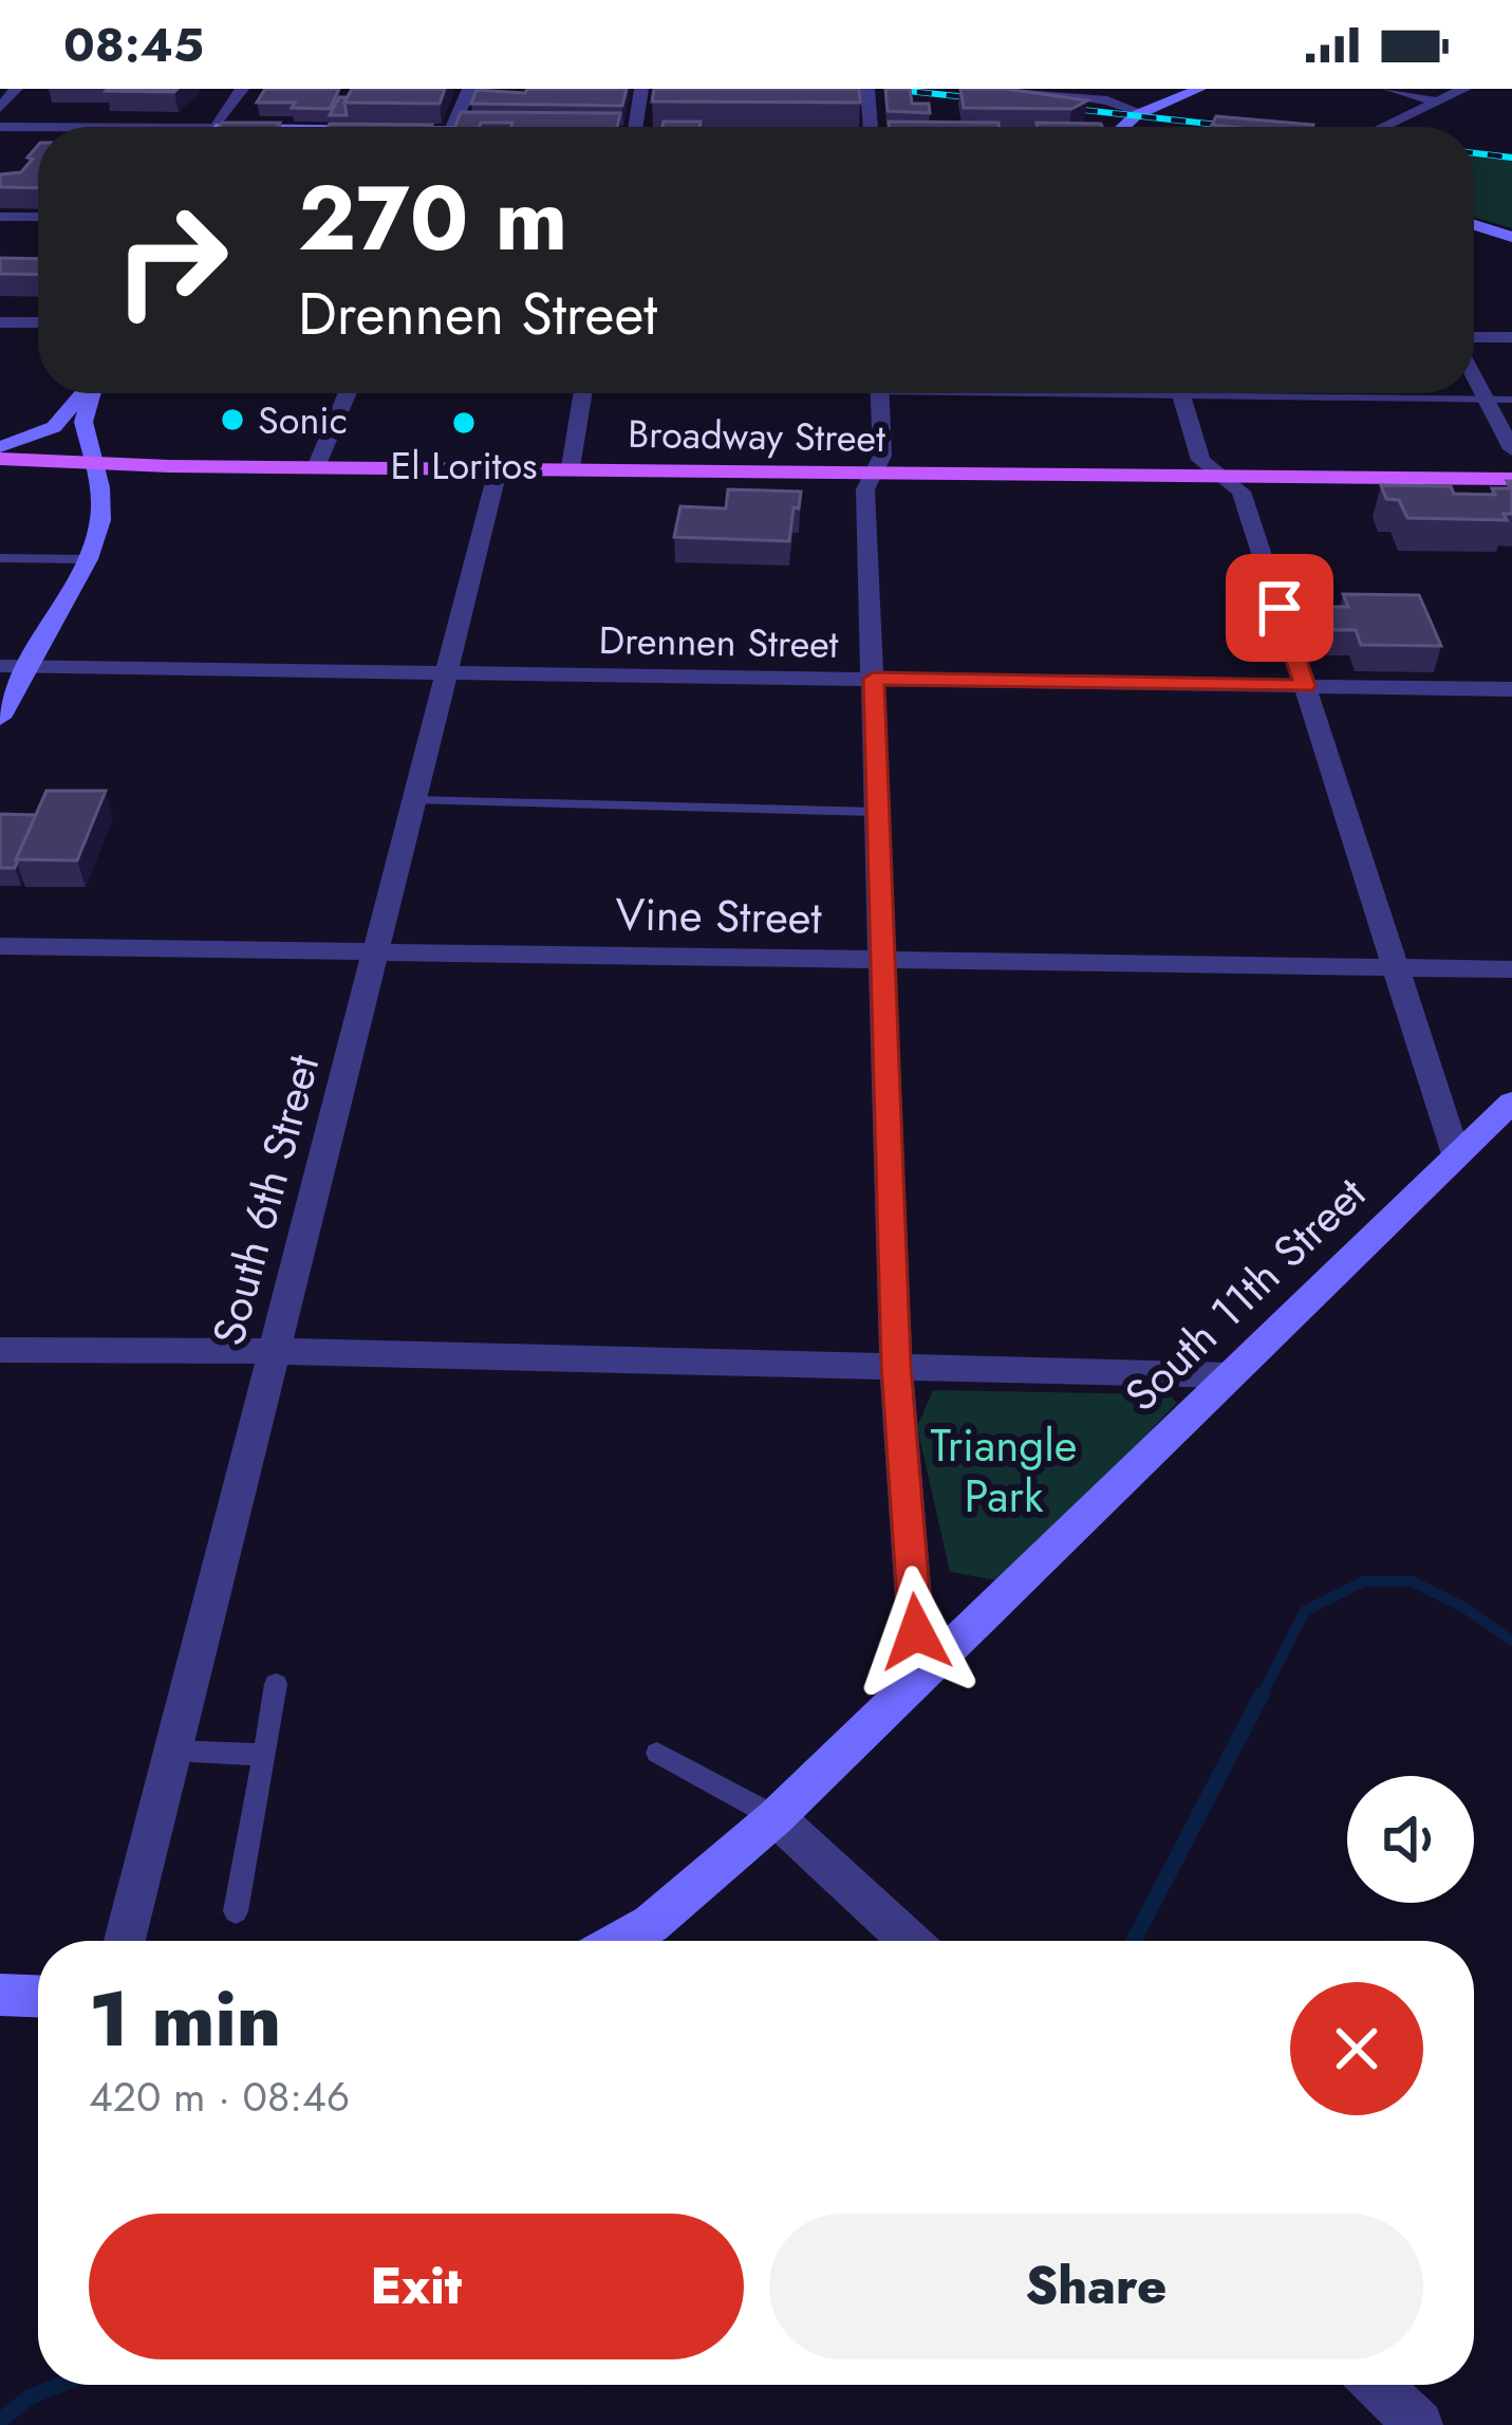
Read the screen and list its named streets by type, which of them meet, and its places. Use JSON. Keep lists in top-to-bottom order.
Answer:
{
  "streets": {
    "main road": ["Broadway Street"],
    "street": [
      "Drennen Street",
      "Vine Street",
      "South 6th Street",
      "South 11th Street"
    ]
  },
  "crossings": [
    ["Broadway Street", "South 6th Street"],
    ["Drennen Street", "South 6th Street"],
    ["Vine Street", "South 6th Street"]
  ],
  "parks": ["Triangle Park"],
  "places": ["Sonic", "El Loritos"],
  "page": {
    "status": "08:45",
    "turn": ["270 m", "Drennen Street"],
    "heading": ["1 min", "420 m · 08:46"],
    "buttons": ["Exit", "Share"]
  }
}
